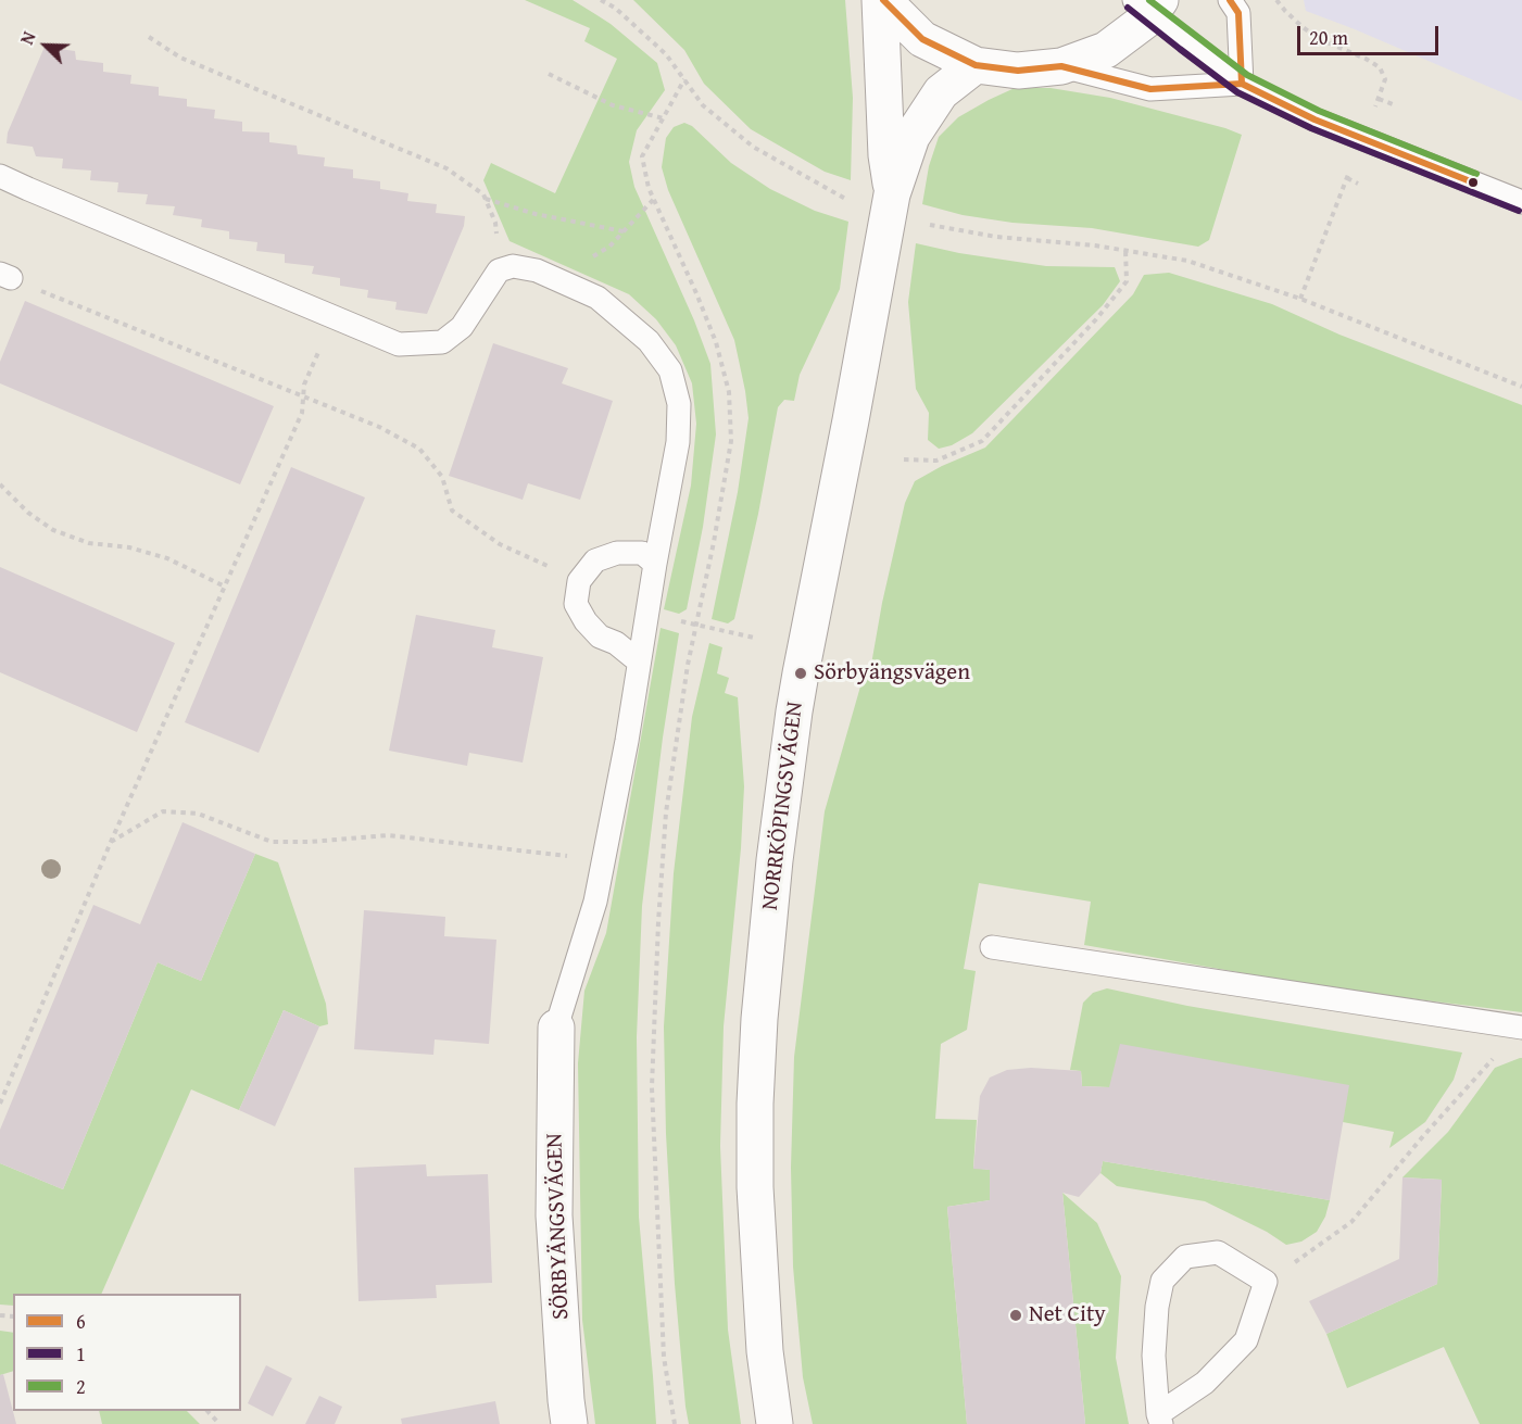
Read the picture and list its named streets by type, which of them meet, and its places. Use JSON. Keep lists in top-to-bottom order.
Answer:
{
  "streets": {
    "main road": ["NORRKÖPINGSVÄGEN", "SÖRBYÄNGSVÄGEN"]
  },
  "places": ["Sörbyängsvägen", "Net City"],
  "lines": ["transit line 6", "transit line 2", "transit line 1"],
  "legend": ["6", "1", "2"],
  "scale_bar": "20 m",
  "north": "top left"
}
